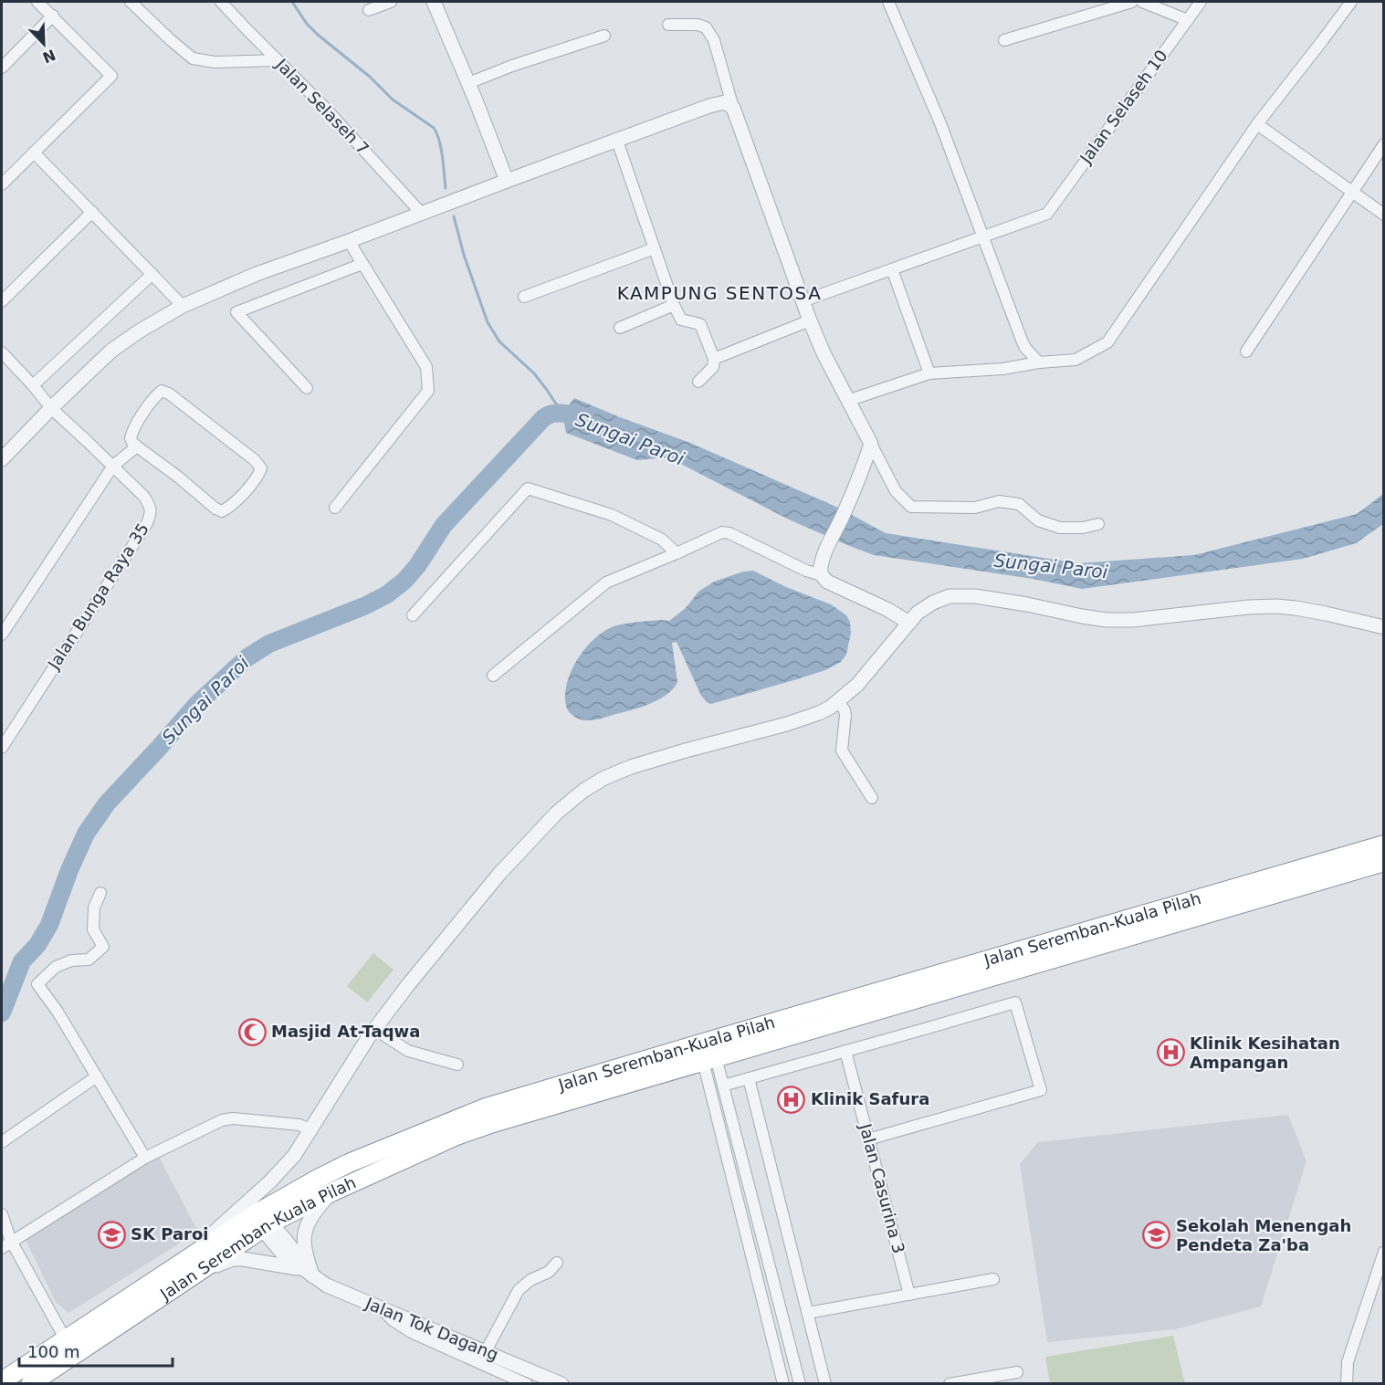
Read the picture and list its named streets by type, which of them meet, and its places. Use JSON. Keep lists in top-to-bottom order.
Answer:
{
  "streets": {
    "highway": ["Jalan Seremban-Kuala Pilah"],
    "street": [
      "Jalan Selaseh 7",
      "Jalan Selaseh 10",
      "Jalan Bunga Raya 35",
      "Jalan Casurina 3",
      "Jalan Tok Dagang"
    ]
  },
  "crossings": [
    ["Jalan Seremban-Kuala Pilah", "Jalan Tok Dagang"]
  ],
  "districts": ["KAMPUNG SENTOSA"],
  "water": ["Sungai Paroi"],
  "places": {
    "mosque": ["Masjid At-Taqwa"],
    "hospital": ["Klinik Kesihatan Ampangan", "Klinik Safura"],
    "school or university": ["SK Paroi", "Sekolah Menengah Pendeta Za'ba"]
  },
  "scale_bar": "100 m",
  "north": "bottom right"
}
